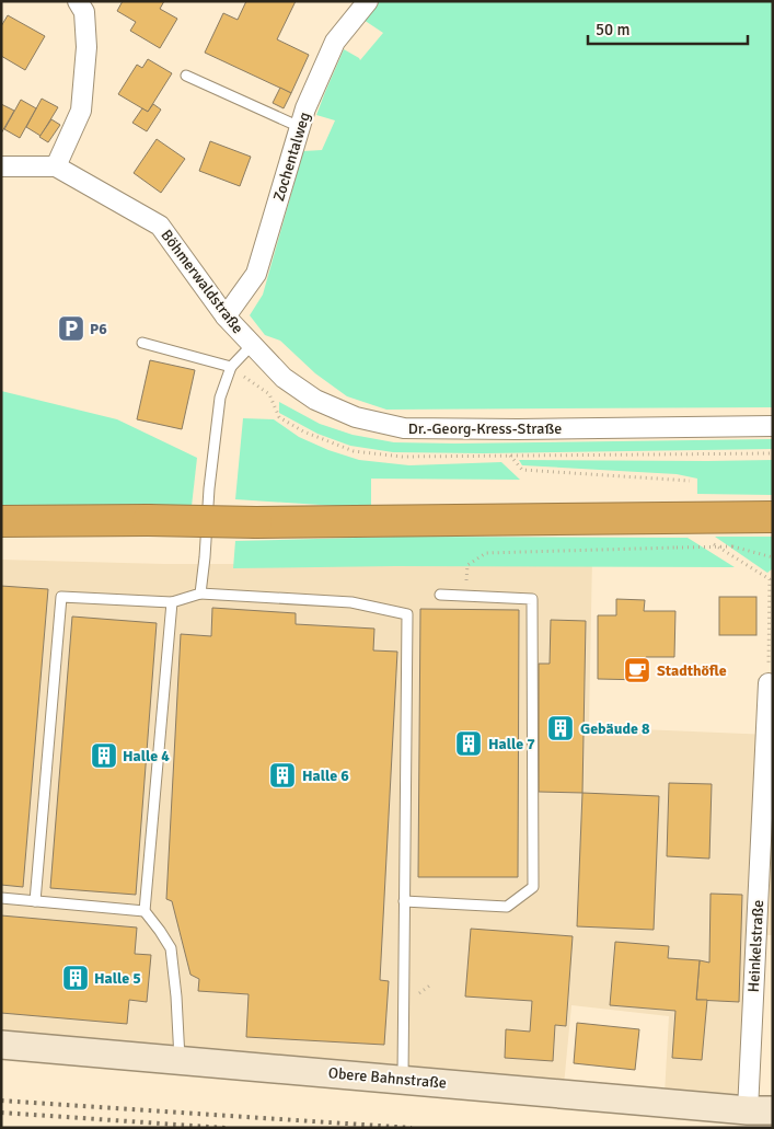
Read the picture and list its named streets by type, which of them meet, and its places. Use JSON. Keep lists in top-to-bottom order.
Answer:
{
  "streets": {
    "street": [
      "Zochentalweg",
      "Böhmerwaldstraße",
      "Dr.-Georg-Kress-Straße",
      "Heinkelstraße",
      "Obere Bahnstraße"
    ]
  },
  "crossings": [
    ["Zochentalweg", "Böhmerwaldstraße"],
    ["Böhmerwaldstraße", "Dr.-Georg-Kress-Straße"],
    ["Heinkelstraße", "Obere Bahnstraße"]
  ],
  "places": {
    "parking": ["P6"],
    "cafe": ["Stadthöfle"],
    "building": [
      "Gebäude 8",
      "Halle 7",
      "Halle 4",
      "Halle 6",
      "Halle 5"
    ]
  },
  "scale_bar": "50 m"
}
